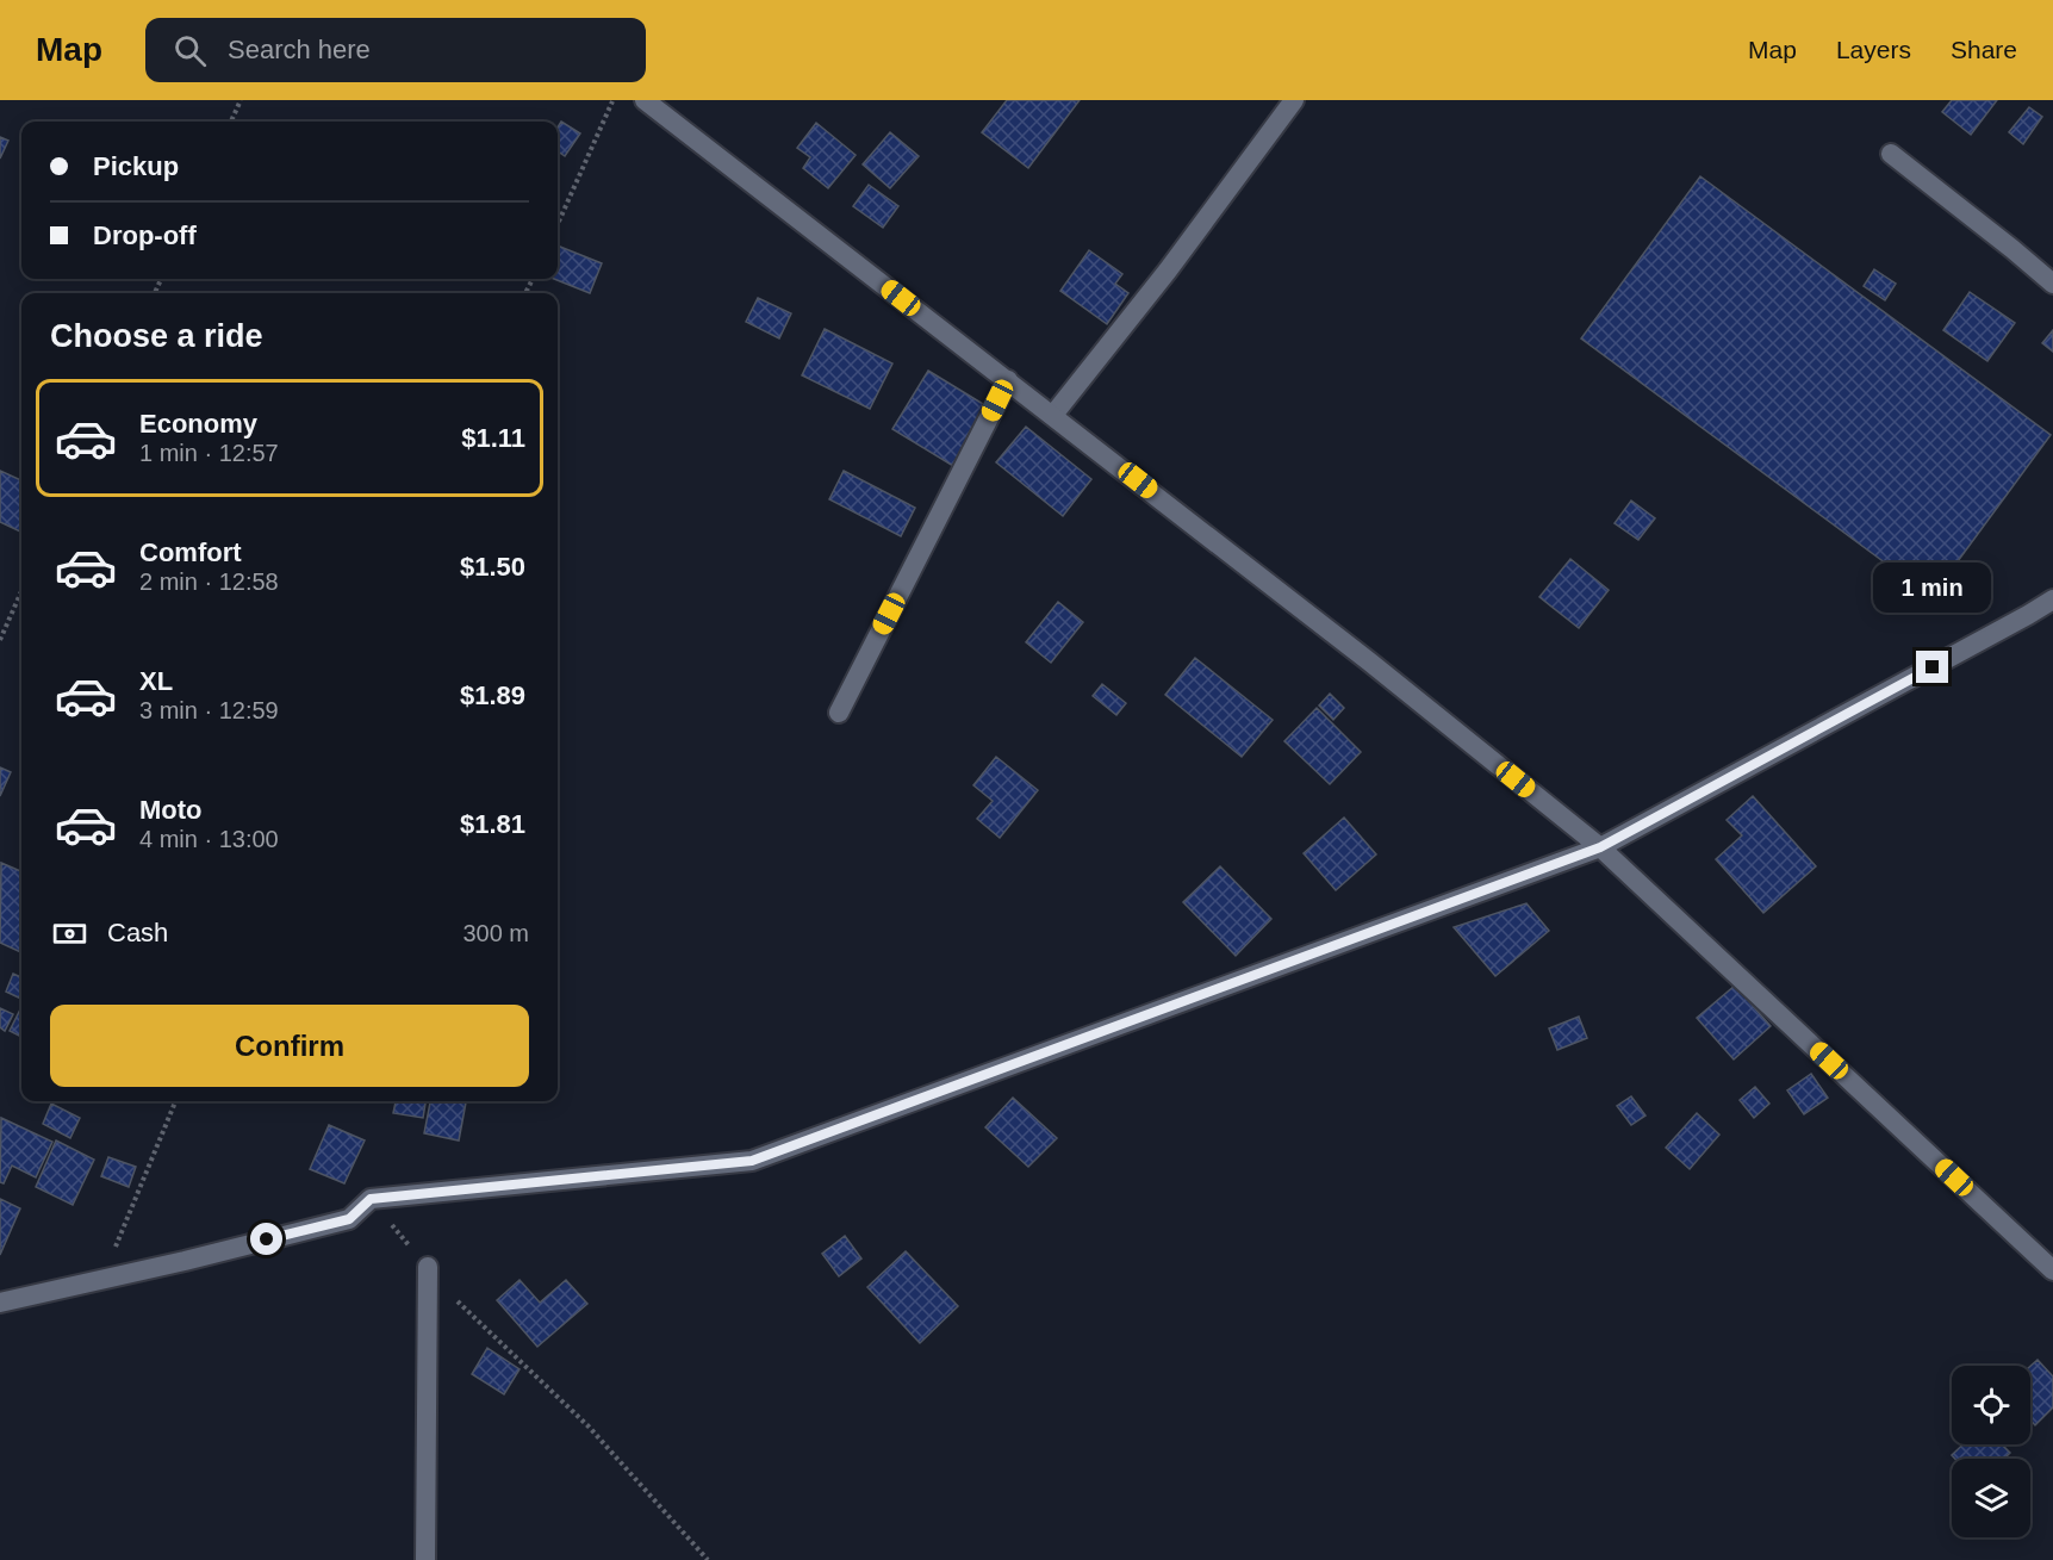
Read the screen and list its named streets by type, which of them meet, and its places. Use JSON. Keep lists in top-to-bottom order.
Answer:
{
  "page": {
    "header": "Map",
    "search": "Search here",
    "nav": ["Map", "Layers", "Share"],
    "banner": ["Pickup", "Drop-off"],
    "heading": "Choose a ride",
    "list": [
      {
        "name": "Economy",
        "note": "1 min · 12:57",
        "value": "$1.11"
      },
      {
        "name": "Comfort",
        "note": "2 min · 12:58",
        "value": "$1.50"
      },
      {
        "name": "XL",
        "note": "3 min · 12:59",
        "value": "$1.89"
      },
      {
        "name": "Moto",
        "note": "4 min · 13:00",
        "value": "$1.81"
      }
    ],
    "bubble": "1 min",
    "pay": ["Cash", "300 m"],
    "buttons": "Confirm"
  }
}
